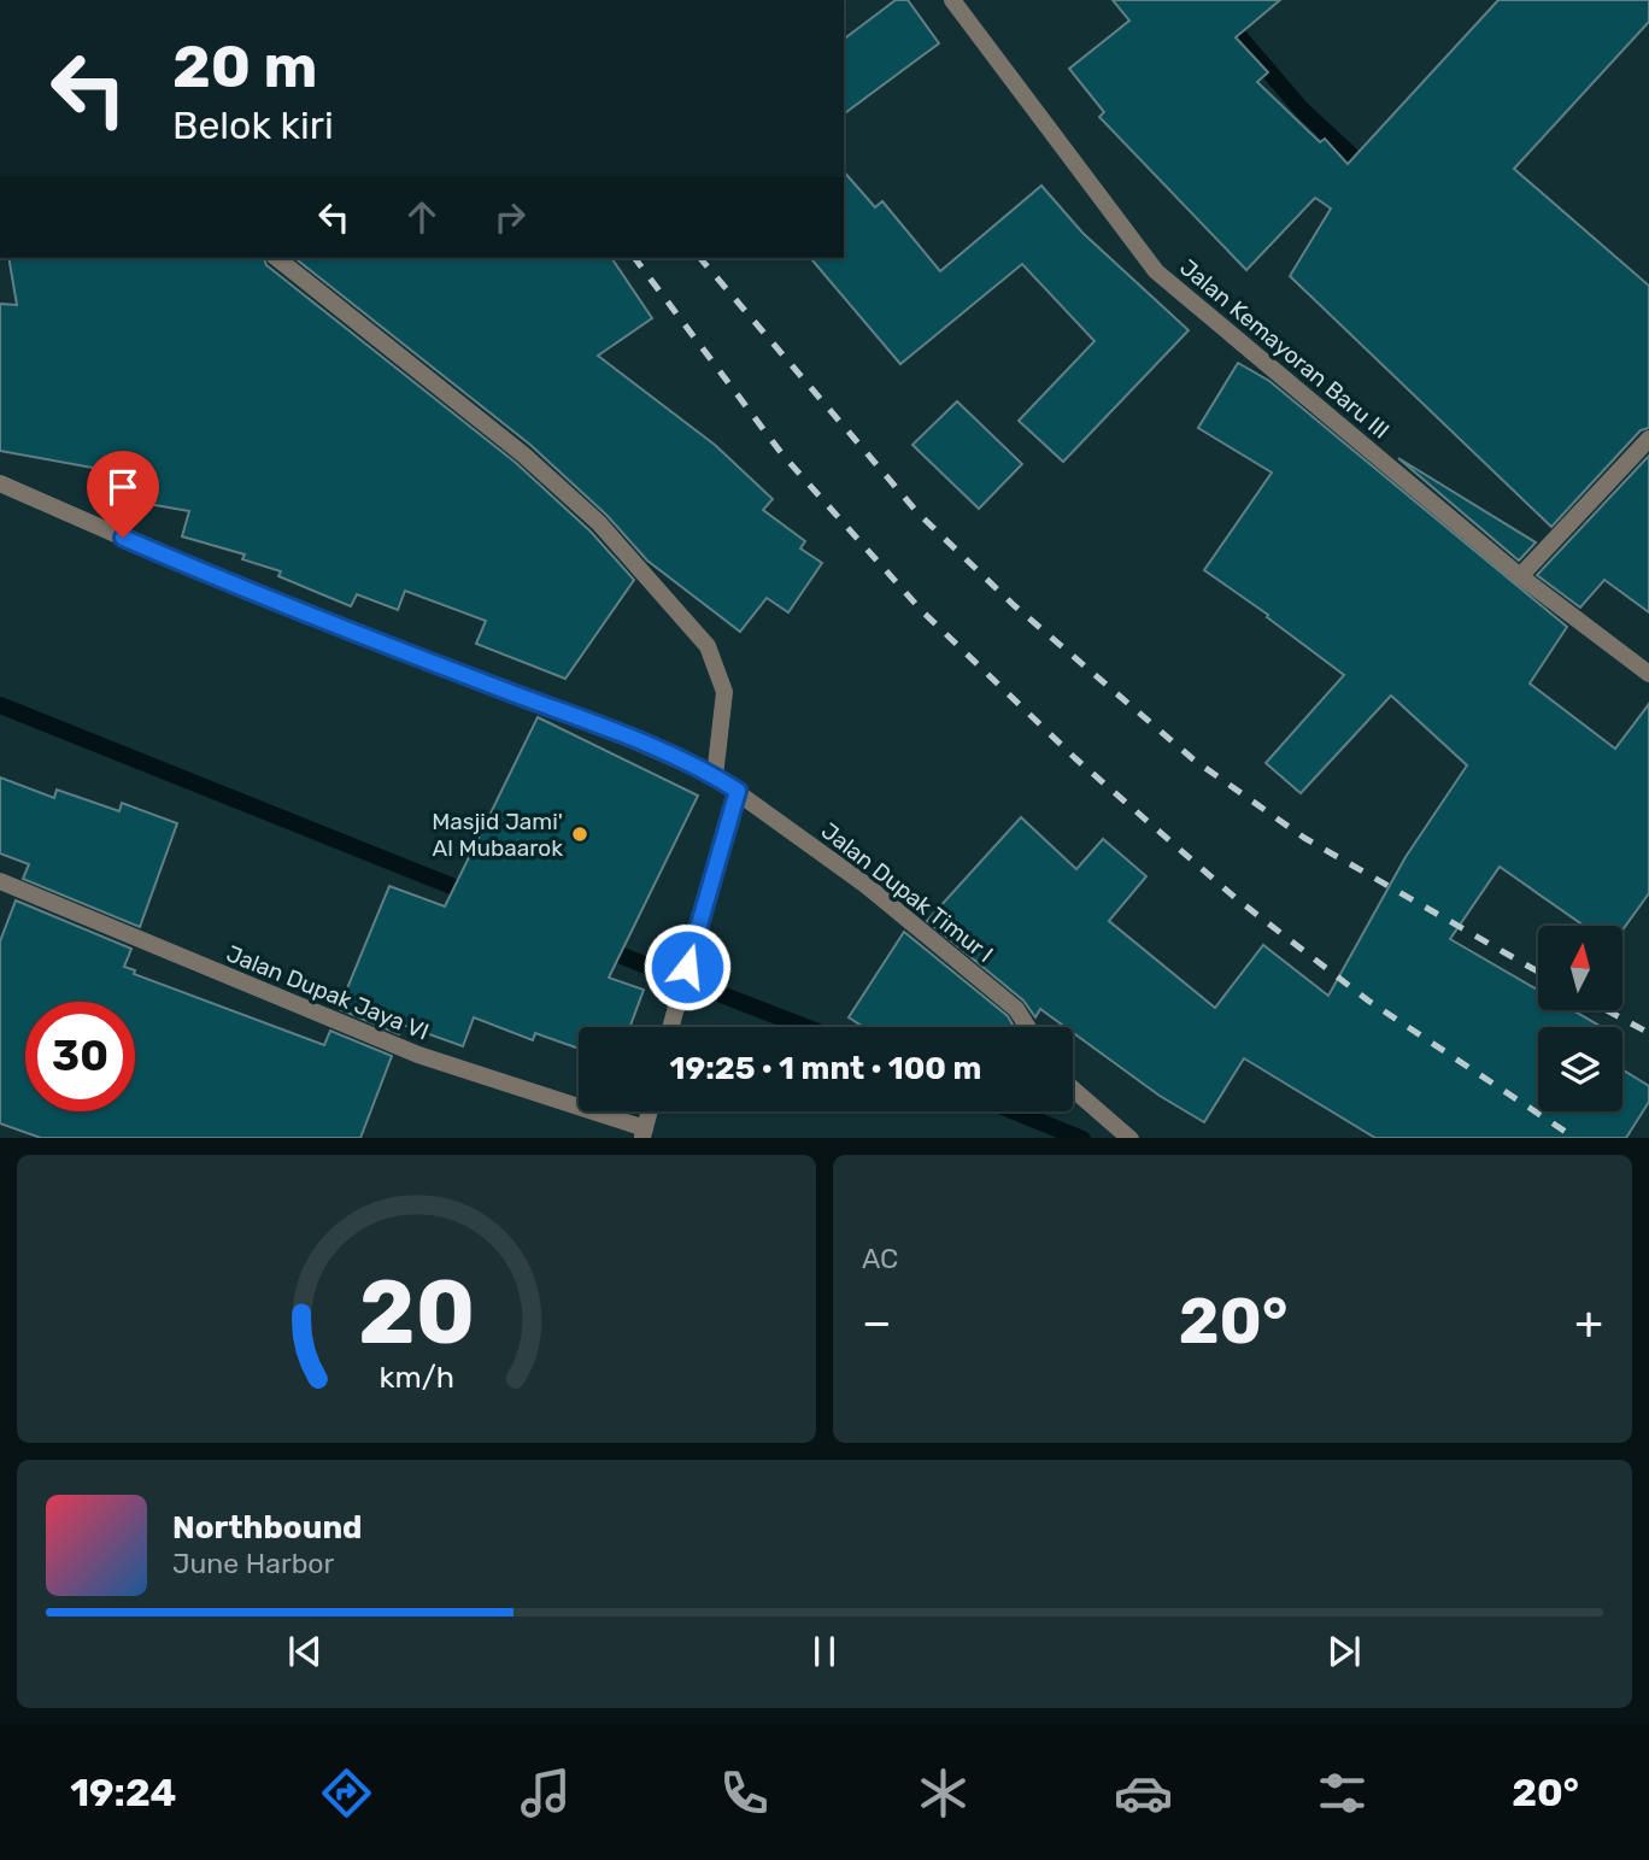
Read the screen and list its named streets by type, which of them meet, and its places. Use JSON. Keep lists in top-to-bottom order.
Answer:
{
  "streets": {
    "street": ["Jalan Kemayoran Baru III", "Jalan Dupak Timur I", "Jalan Dupak Jaya VI"]
  },
  "places": ["Masjid Jami' Al Mubaarok"],
  "north": "top",
  "page": {
    "turn": ["20 m", "Belok kiri"],
    "limit": "30",
    "trip": "19:25 · 1 mnt · 100 m",
    "tile": "AC",
    "heat": ["−", "20°", "+"],
    "song": ["Northbound", "June Harbor"],
    "tabs": ["19:24", "20°"],
    "gauge": ["20", "km/h"]
  }
}
